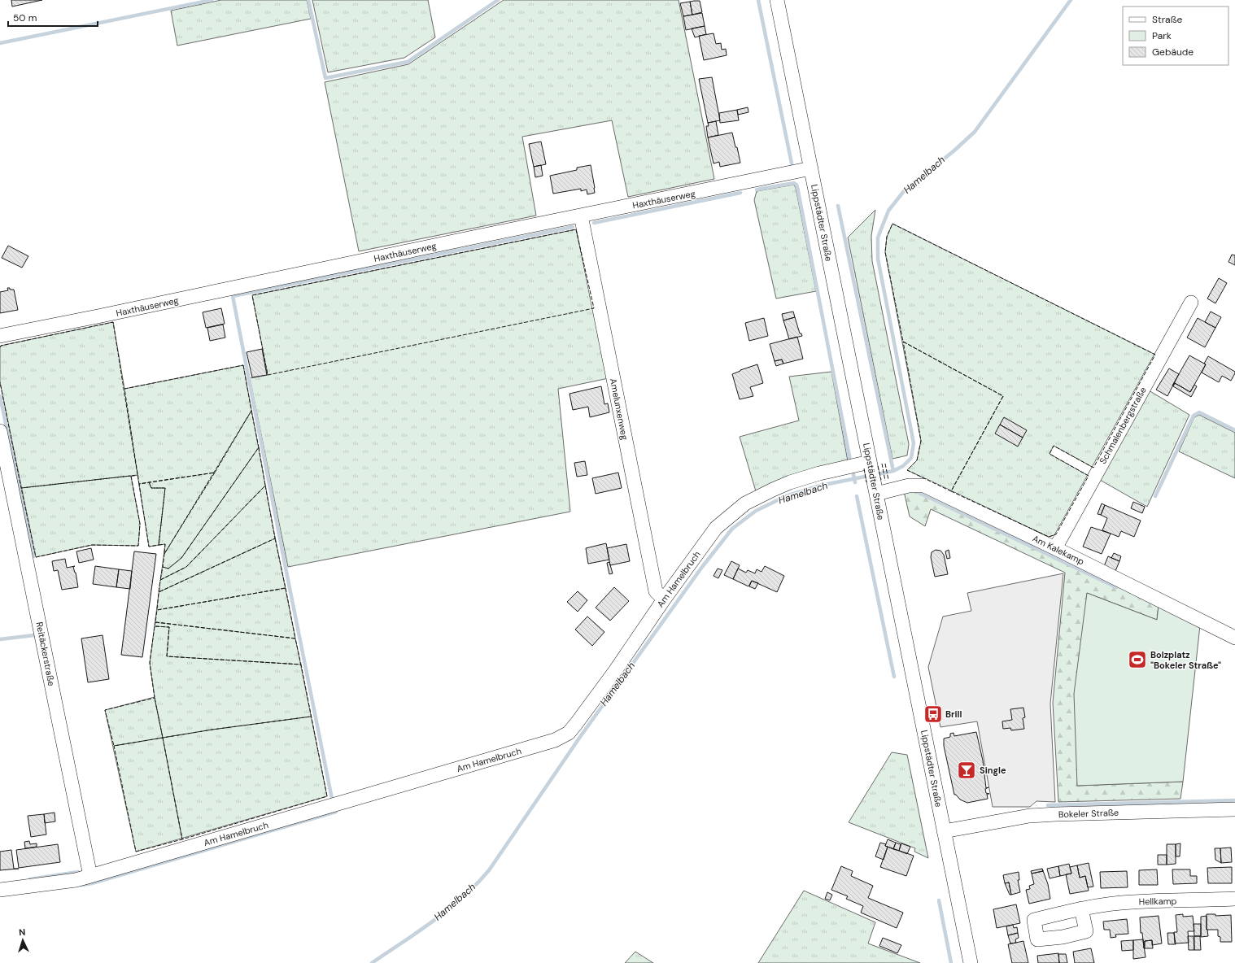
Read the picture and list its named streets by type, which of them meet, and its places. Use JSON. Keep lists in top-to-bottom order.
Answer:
{
  "streets": {
    "street": [
      "Haxthäuserweg",
      "Lippstädter Straße",
      "Amelunxenweg",
      "Schmalenbergstraße",
      "Am Kalekamp",
      "Am Hamelbruch",
      "Reitäckerstraße",
      "Bokeler Straße",
      "Hellkamp"
    ]
  },
  "crossings": [
    ["Haxthäuserweg", "Lippstädter Straße"],
    ["Haxthäuserweg", "Amelunxenweg"],
    ["Lippstädter Straße", "Am Kalekamp"],
    ["Lippstädter Straße", "Am Hamelbruch"],
    ["Lippstädter Straße", "Bokeler Straße"],
    ["Amelunxenweg", "Am Hamelbruch"],
    ["Schmalenbergstraße", "Am Kalekamp"],
    ["Am Hamelbruch", "Reitäckerstraße"]
  ],
  "water": ["Hamelbach"],
  "places": {
    "sports": ["Bolzplatz \"Bokeler Straße\""],
    "bus stop": ["Brill"],
    "bar": ["Single"]
  },
  "legend": ["Straße", "Park", "Gebäude"],
  "scale_bar": "50 m",
  "north": "top"
}
